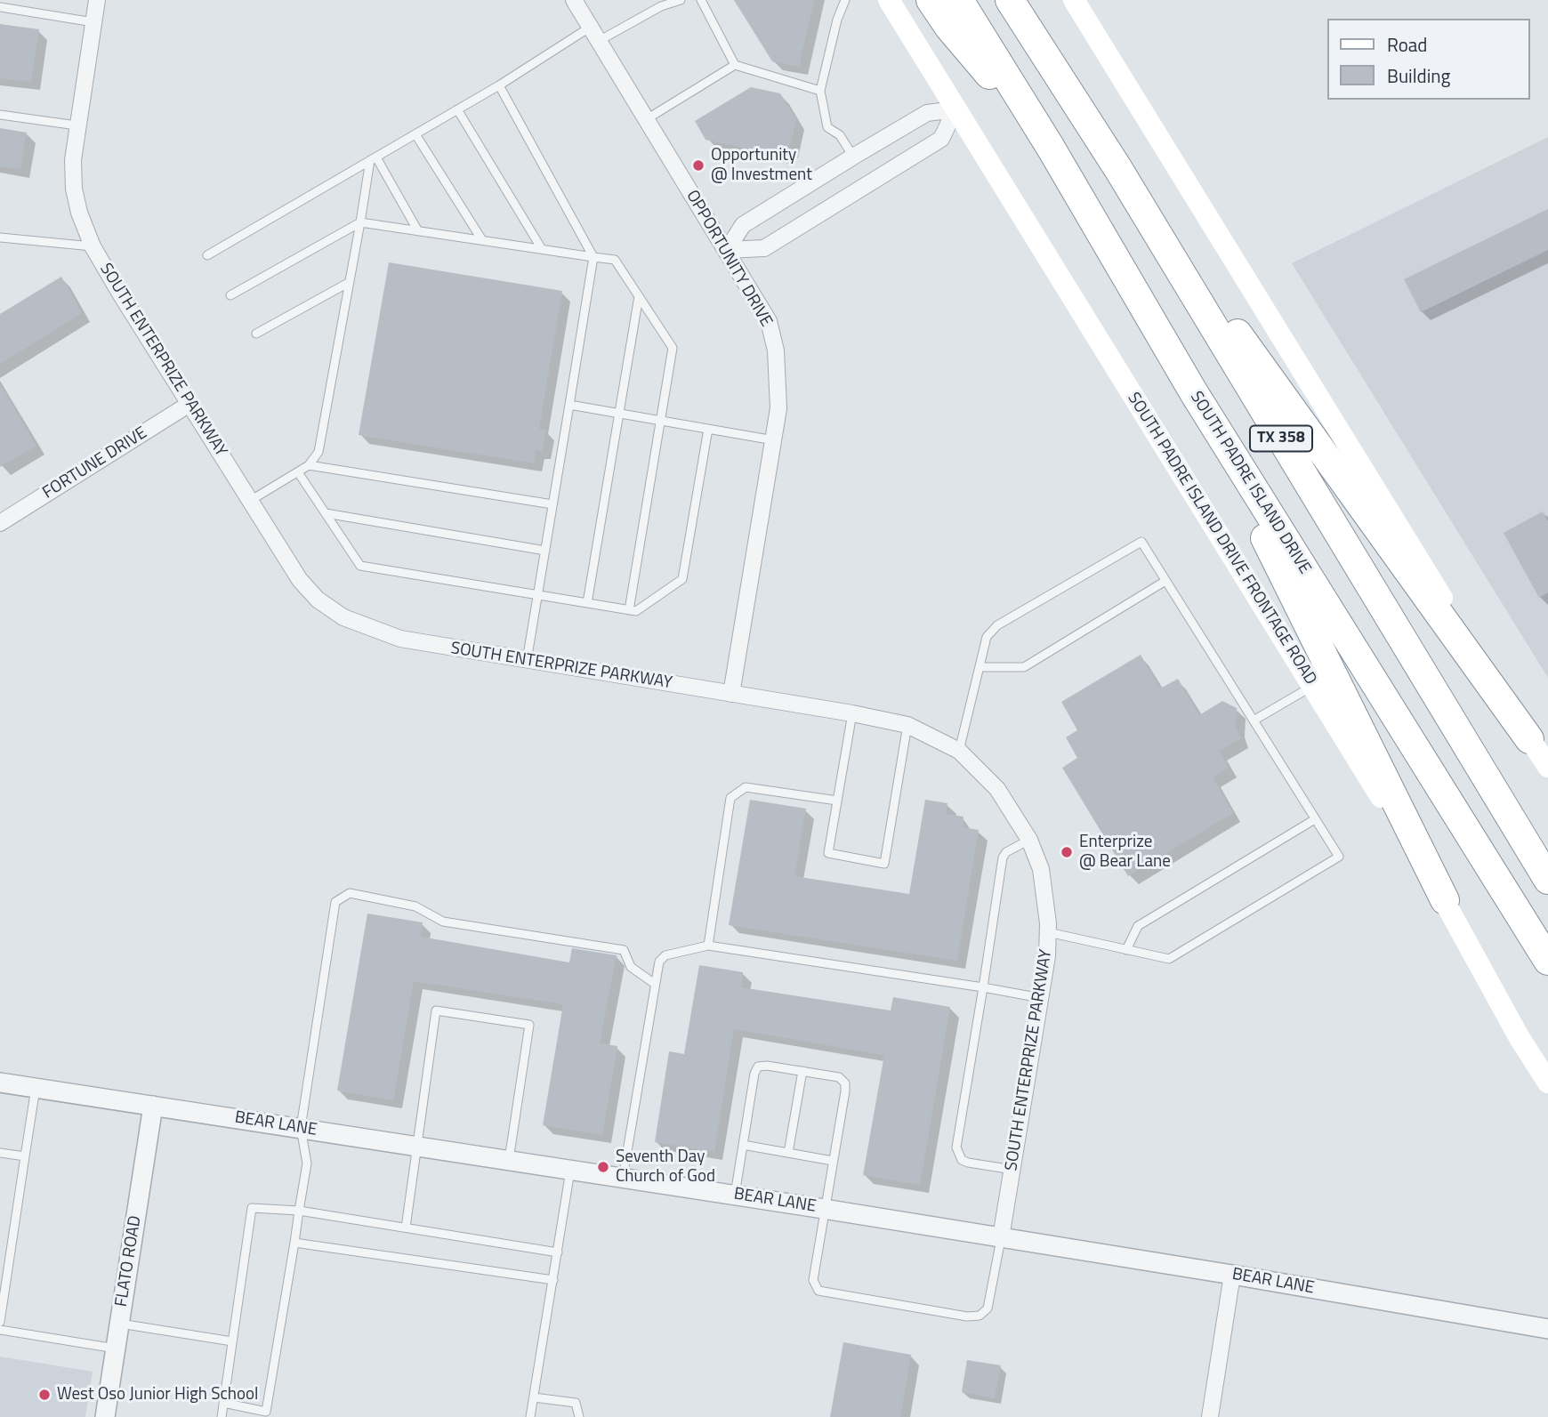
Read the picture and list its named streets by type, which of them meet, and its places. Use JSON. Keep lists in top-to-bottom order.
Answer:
{
  "streets": {
    "highway": ["TX 358", "SOUTH PADRE ISLAND DRIVE"],
    "main road": ["SOUTH PADRE ISLAND DRIVE FRONTAGE ROAD"],
    "street": [
      "OPPORTUNITY DRIVE",
      "SOUTH ENTERPRIZE PARKWAY",
      "FORTUNE DRIVE",
      "BEAR LANE",
      "FLATO ROAD"
    ]
  },
  "crossings": [
    ["OPPORTUNITY DRIVE", "SOUTH ENTERPRIZE PARKWAY"],
    ["SOUTH ENTERPRIZE PARKWAY", "FORTUNE DRIVE"],
    ["SOUTH ENTERPRIZE PARKWAY", "BEAR LANE"],
    ["BEAR LANE", "FLATO ROAD"]
  ],
  "places": [
    "Opportunity @ Investment",
    "Enterprize @ Bear Lane",
    "Seventh Day Church of God",
    "West Oso Junior High School"
  ],
  "legend": ["Road", "Building"]
}
